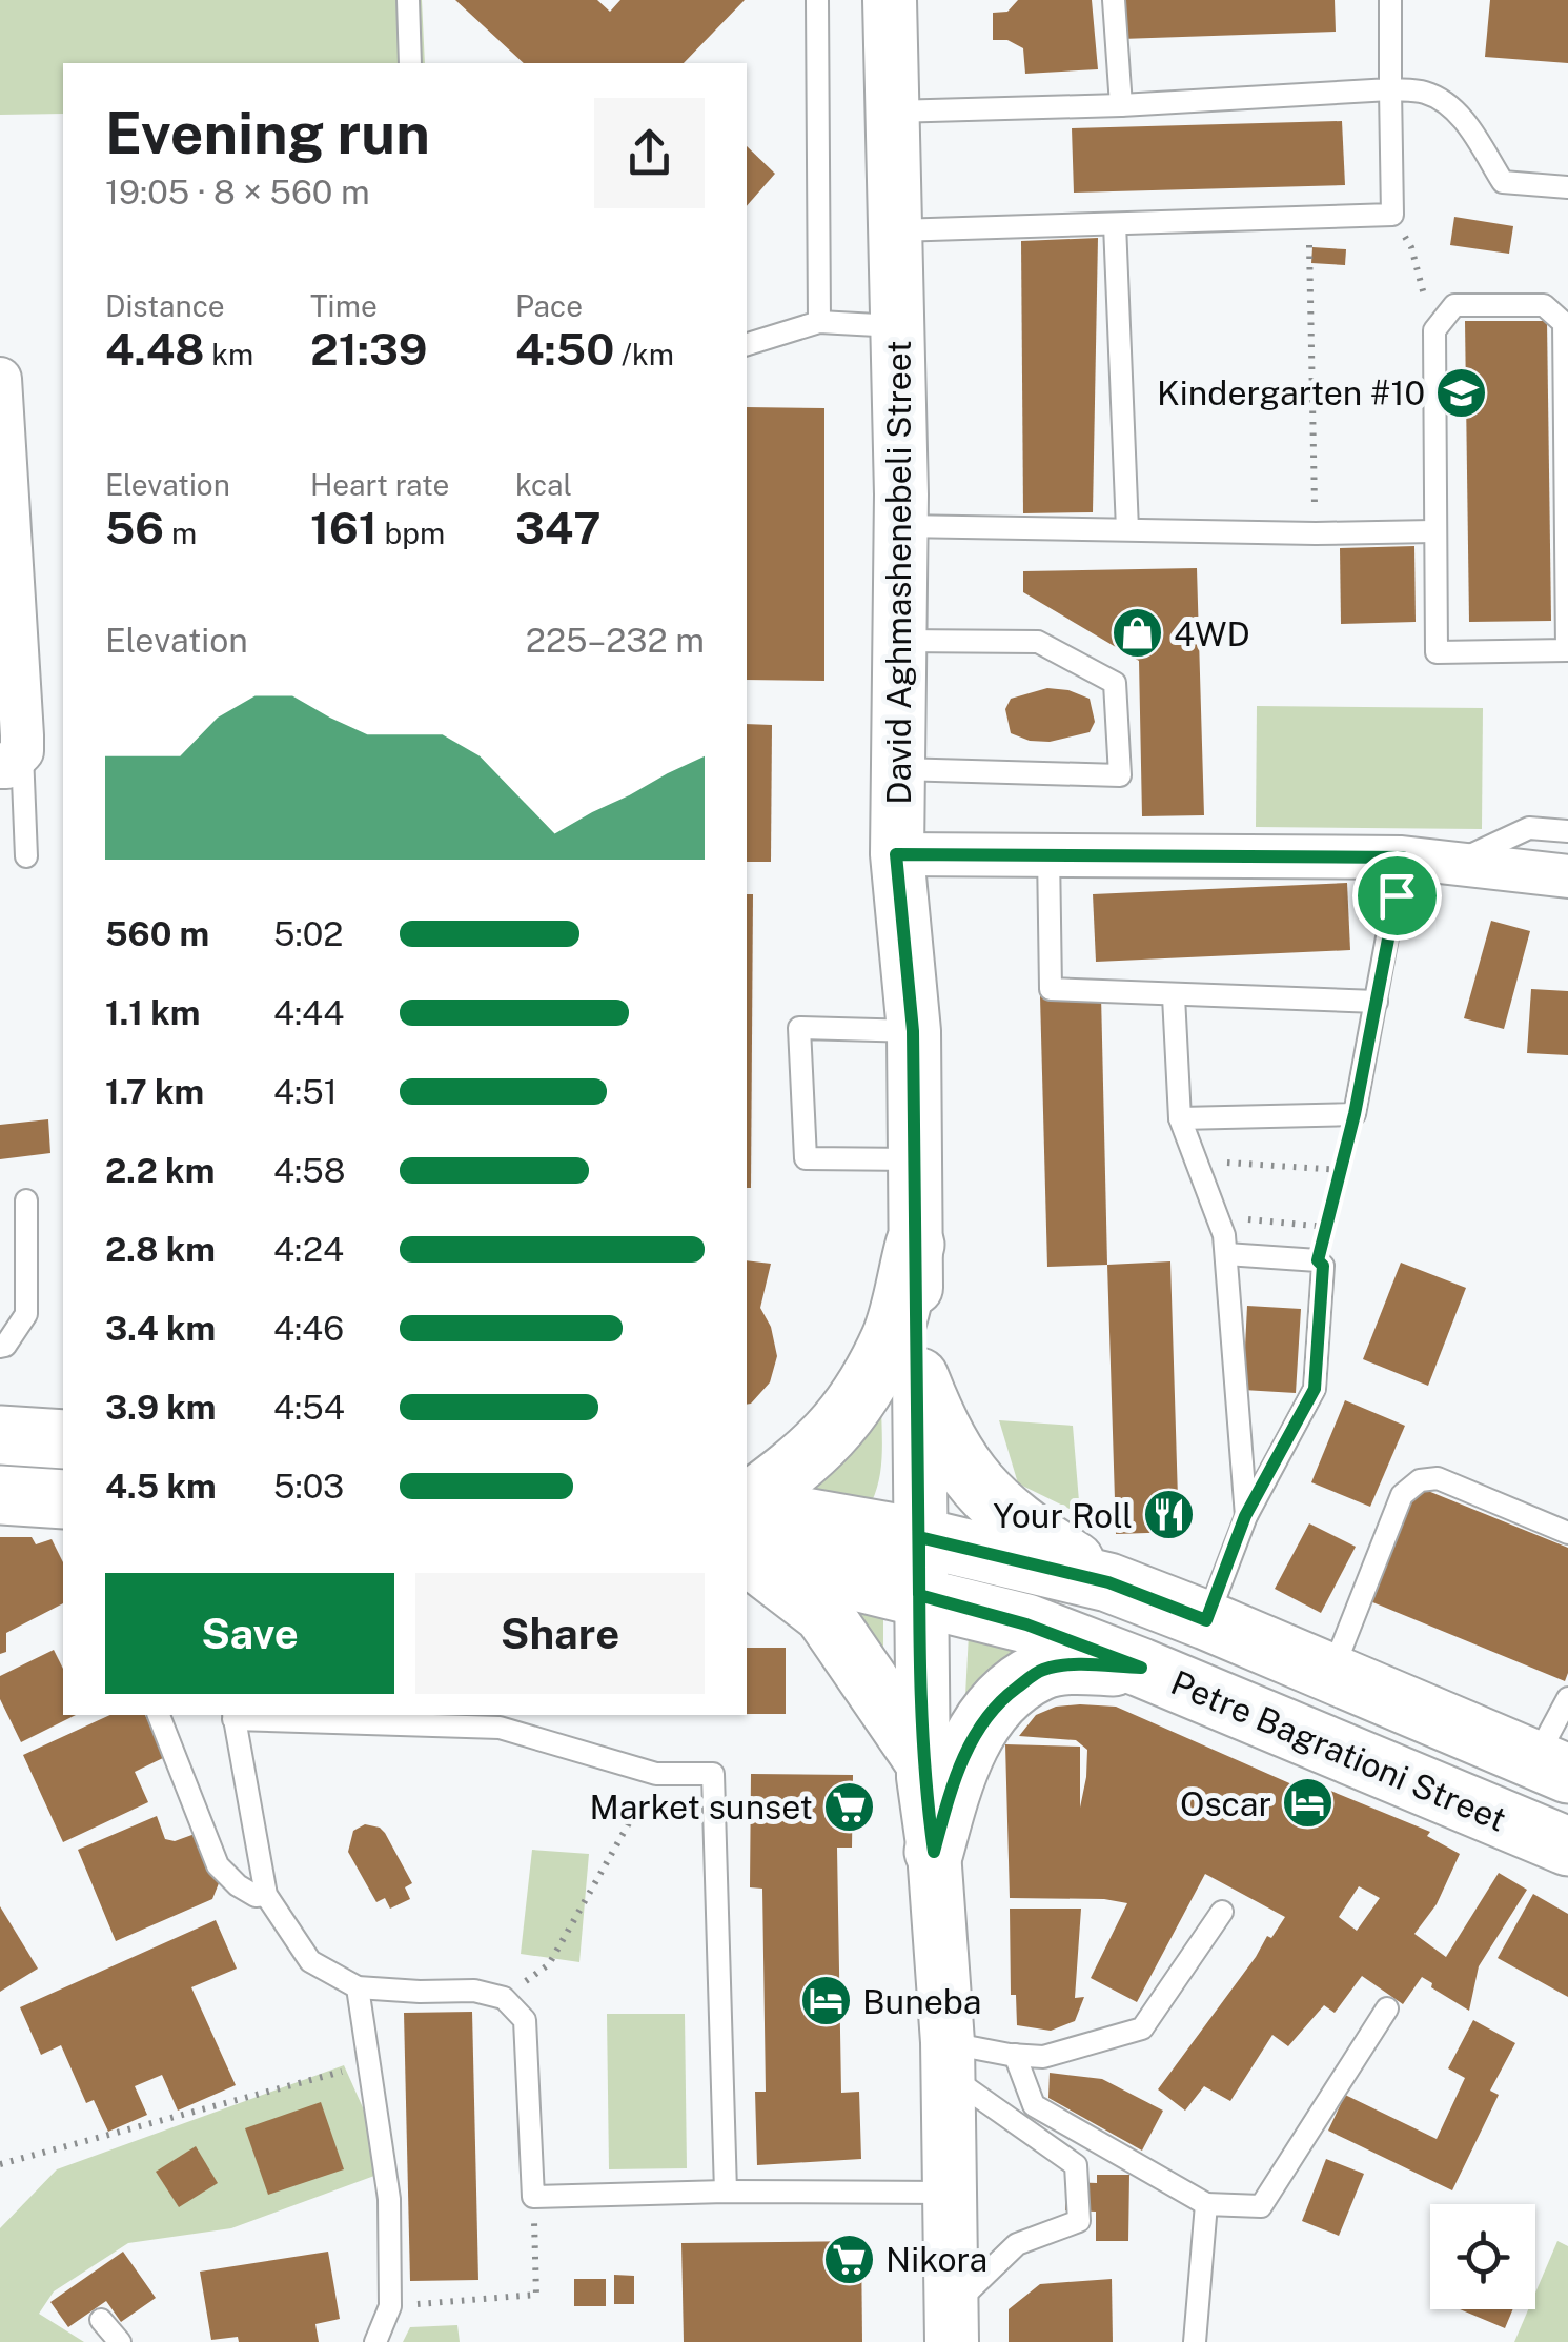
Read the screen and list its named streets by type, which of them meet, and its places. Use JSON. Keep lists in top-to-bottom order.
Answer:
{
  "streets": {
    "main road": ["Petre Bagrationi Street"],
    "street": ["David Aghmashenebeli Street"]
  },
  "crossings": [
    ["David Aghmashenebeli Street", "Petre Bagrationi Street"]
  ],
  "places": {
    "school or university": ["Kindergarten #10"],
    "shop": ["4WD"],
    "restaurant": ["Your Roll"],
    "hotel": ["Oscar", "Buneba"],
    "supermarket": ["Market sunset", "Nikora"]
  },
  "page": {
    "heading": ["Evening run", "19:05 · 8 × 560 m"],
    "stats": [
      ["Distance", "4.48 km"],
      ["Time", "21:39"],
      ["Pace", "4:50 /km"],
      ["Elevation", "56 m"],
      ["Heart rate", "161 bpm"],
      ["kcal", "347"]
    ],
    "chart": ["Elevation", "225–232 m"],
    "list": [
      {
        "name": "560 m",
        "note": "5:02"
      },
      {
        "name": "1.1 km",
        "note": "4:44"
      },
      {
        "name": "1.7 km",
        "note": "4:51"
      },
      {
        "name": "2.2 km",
        "note": "4:58"
      },
      {
        "name": "2.8 km",
        "note": "4:24"
      },
      {
        "name": "3.4 km",
        "note": "4:46"
      },
      {
        "name": "3.9 km",
        "note": "4:54"
      },
      {
        "name": "4.5 km",
        "note": "5:03"
      }
    ],
    "buttons": ["Save", "Share"]
  }
}
